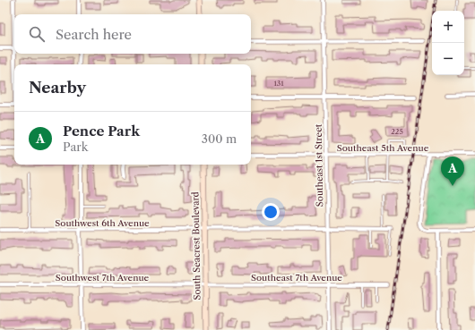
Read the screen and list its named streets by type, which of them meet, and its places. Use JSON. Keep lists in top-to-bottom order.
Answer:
{
  "streets": {
    "street": [
      "Southeast 5th Avenue",
      "Southeast 1st Street",
      "Southwest 6th Avenue",
      "South Seacrest Boulevard",
      "Southwest 7th Avenue",
      "Southeast 7th Avenue"
    ]
  },
  "crossings": [
    ["Southeast 5th Avenue", "Southeast 1st Street"],
    ["Southeast 1st Street", "Southwest 6th Avenue"],
    ["Southeast 1st Street", "Southeast 7th Avenue"],
    ["Southwest 6th Avenue", "South Seacrest Boulevard"],
    ["South Seacrest Boulevard", "Southwest 7th Avenue"],
    ["South Seacrest Boulevard", "Southeast 7th Avenue"],
    ["Southwest 7th Avenue", "Southeast 7th Avenue"]
  ],
  "house_numbers": ["131", "225"],
  "page": {
    "map_buttons": ["+", "−"],
    "search": "Search here",
    "heading": "Nearby",
    "list": [
      {
        "mark": "A",
        "name": "Pence Park",
        "note": "Park",
        "value": "300 m"
      }
    ],
    "pins": "A"
  }
}
